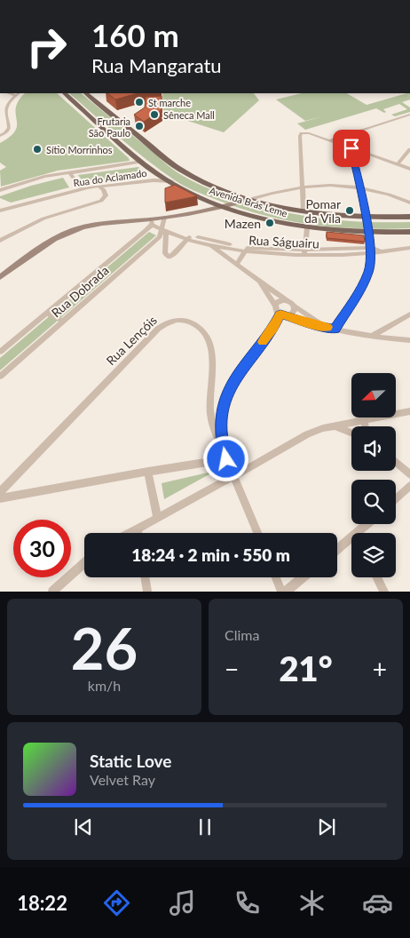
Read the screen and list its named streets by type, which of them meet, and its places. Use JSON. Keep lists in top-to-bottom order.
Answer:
{
  "streets": {
    "main road": ["Avenida Brás Leme"],
    "street": [
      "Rua do Aclamado",
      "Rua Ságuairu",
      "Rua Dobrada",
      "Rua Lençóis"
    ]
  },
  "crossings": [
    ["Rua do Aclamado", "Avenida Brás Leme"],
    ["Rua Ságuairu", "Rua Dobrada"]
  ],
  "places": [
    "St marche",
    "Sêneca Mall",
    "Frutaria São Paulo",
    "Sítio Morrinhos",
    "Pomar da Vila",
    "Mazen"
  ],
  "north": "bottom left",
  "page": {
    "turn": ["160 m", "Rua Mangaratu"],
    "limit": "30",
    "trip": "18:24 · 2 min · 550 m",
    "tile": [
      ["26", "km/h"],
      "Clima"
    ],
    "heat": ["−", "21°", "+"],
    "song": ["Static Love", "Velvet Ray"],
    "tabs": "18:22"
  }
}
